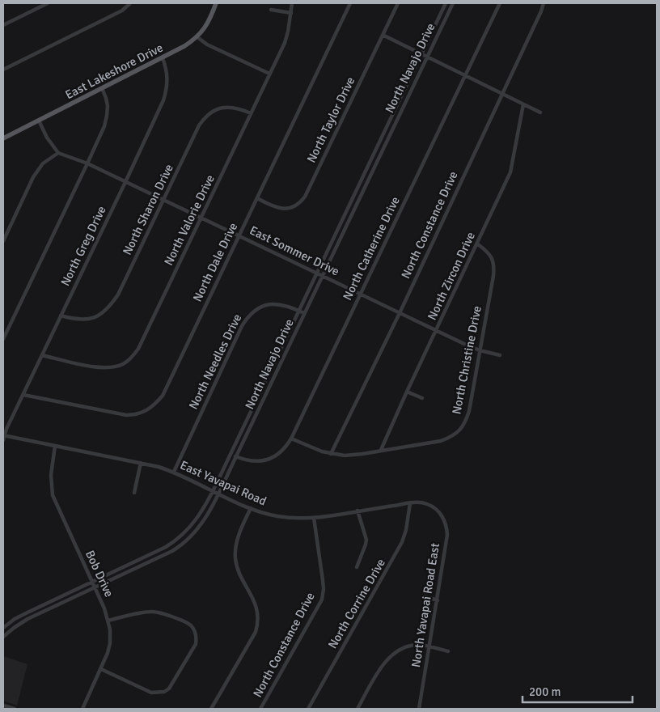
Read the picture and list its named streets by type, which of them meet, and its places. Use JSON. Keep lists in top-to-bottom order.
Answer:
{
  "streets": {
    "main road": ["East Lakeshore Drive"],
    "street": [
      "North Navajo Drive",
      "North Taylor Drive",
      "North Sharon Drive",
      "North Valorie Drive",
      "North Constance Drive",
      "North Greg Drive",
      "North Catherine Drive",
      "East Sommer Drive",
      "North Dale Drive",
      "North Zircon Drive",
      "North Christine Drive",
      "North Needles Drive",
      "East Yavapai Road",
      "Bob Drive",
      "North Corrine Drive",
      "North Yavapai Road East"
    ]
  },
  "crossings": [
    ["North Navajo Drive", "North Catherine Drive"],
    ["North Navajo Drive", "East Sommer Drive"],
    ["North Navajo Drive", "North Needles Drive"],
    ["North Navajo Drive", "East Yavapai Road"],
    ["North Navajo Drive", "Bob Drive"],
    ["East Lakeshore Drive", "North Greg Drive"],
    ["North Taylor Drive", "North Dale Drive"],
    ["North Sharon Drive", "North Valorie Drive"],
    ["North Sharon Drive", "North Greg Drive"],
    ["North Sharon Drive", "East Sommer Drive"],
    ["North Valorie Drive", "North Greg Drive"],
    ["North Valorie Drive", "East Sommer Drive"],
    ["North Constance Drive", "East Sommer Drive"],
    ["North Constance Drive", "North Christine Drive"],
    ["North Constance Drive", "East Yavapai Road"],
    ["North Greg Drive", "East Sommer Drive"],
    ["North Greg Drive", "North Dale Drive"],
    ["North Greg Drive", "East Yavapai Road"],
    ["North Catherine Drive", "East Sommer Drive"],
    ["North Catherine Drive", "North Christine Drive"],
    ["East Sommer Drive", "North Dale Drive"],
    ["East Sommer Drive", "North Zircon Drive"],
    ["East Sommer Drive", "North Christine Drive"],
    ["North Zircon Drive", "North Christine Drive"],
    ["North Needles Drive", "East Yavapai Road"],
    ["East Yavapai Road", "Bob Drive"],
    ["East Yavapai Road", "North Corrine Drive"],
    ["East Yavapai Road", "North Yavapai Road East"]
  ],
  "scale_bar": "200 m"
}
